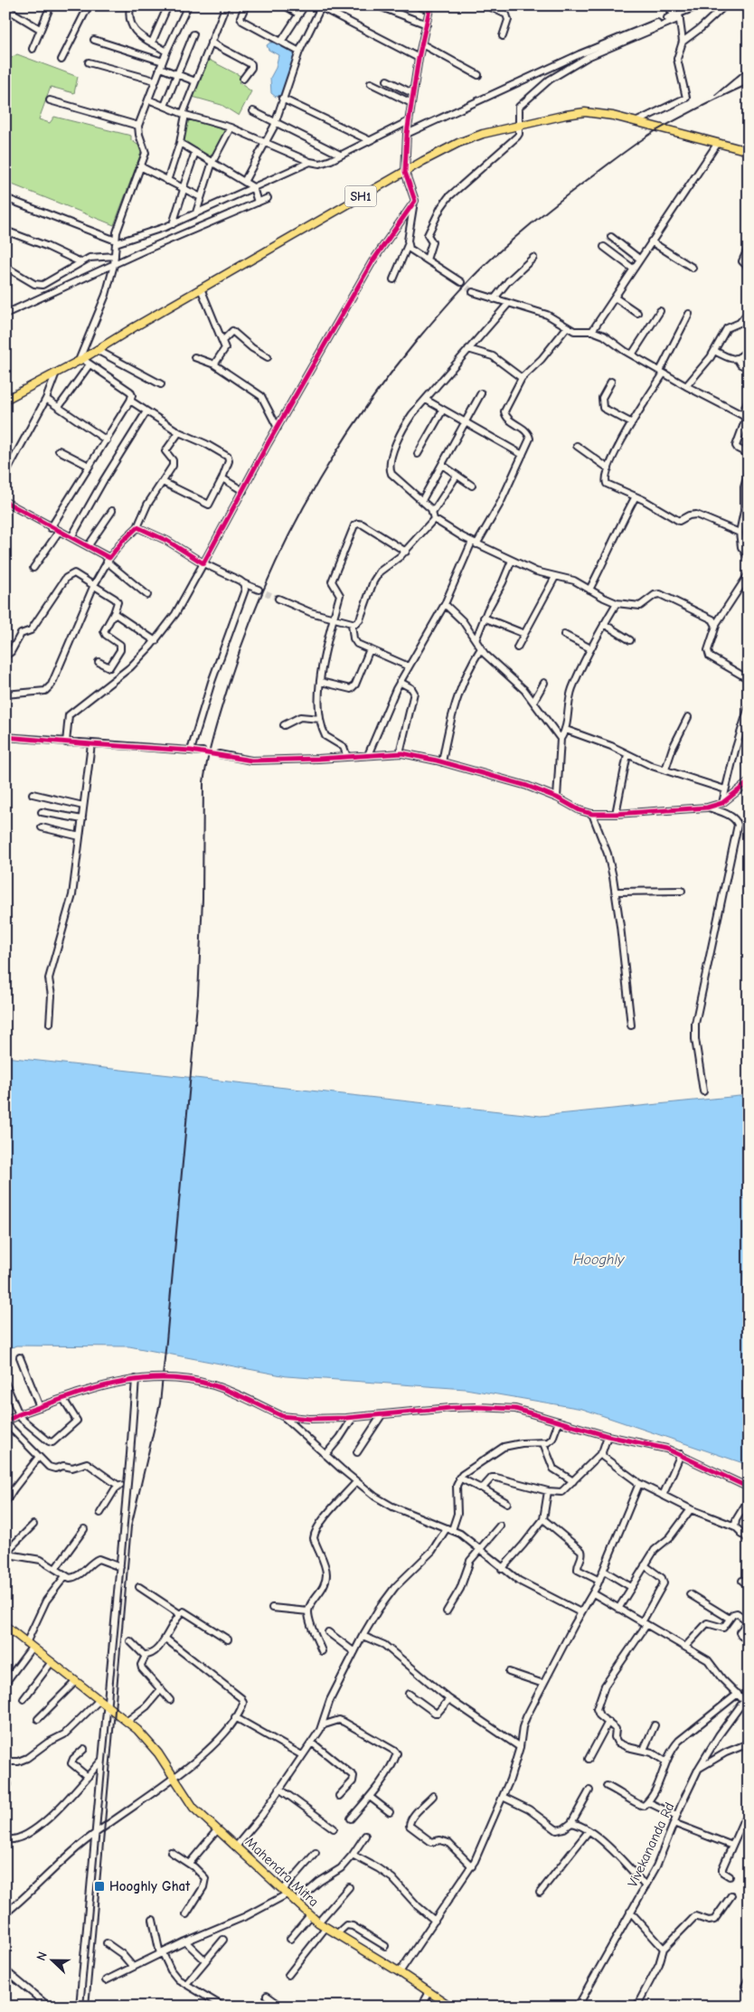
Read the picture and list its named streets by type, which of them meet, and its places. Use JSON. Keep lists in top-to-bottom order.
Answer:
{
  "streets": {
    "main road": ["SH1", "Mahendra Mitra"],
    "street": ["Vivekananda Rd"]
  },
  "water": ["Hooghly"],
  "places": {
    "transit": ["Hooghly Ghat"]
  },
  "north": "left"
}
